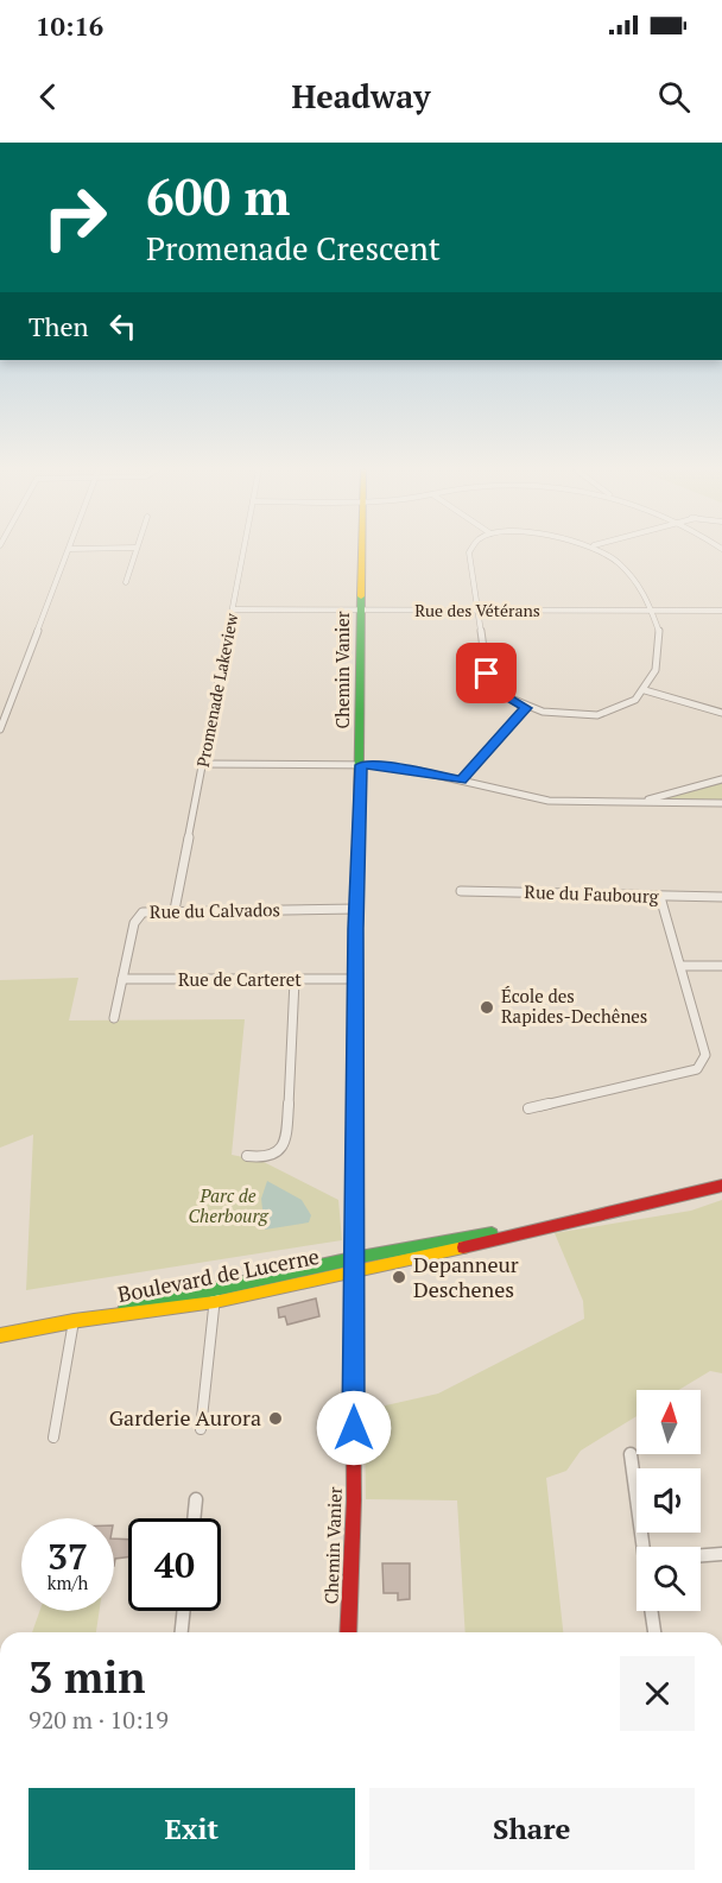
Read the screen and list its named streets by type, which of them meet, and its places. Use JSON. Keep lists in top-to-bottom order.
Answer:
{
  "streets": {
    "street": [
      "Rue des Vétérans",
      "Chemin Vanier",
      "Promenade Lakeview",
      "Rue du Faubourg",
      "Rue du Calvados",
      "Rue de Carteret",
      "Boulevard de Lucerne"
    ]
  },
  "crossings": [
    ["Rue des Vétérans", "Chemin Vanier"],
    ["Rue des Vétérans", "Promenade Lakeview"],
    ["Chemin Vanier", "Rue du Calvados"],
    ["Chemin Vanier", "Rue de Carteret"],
    ["Chemin Vanier", "Boulevard de Lucerne"],
    ["Promenade Lakeview", "Rue du Calvados"],
    ["Rue du Calvados", "Rue de Carteret"]
  ],
  "parks": ["Parc de Cherbourg"],
  "places": ["École des Rapides-Dechênes", "Depanneur Deschenes", "Garderie Aurora"],
  "north": "top",
  "page": {
    "status": "10:16",
    "header": "Headway",
    "turn": ["600 m", "Promenade Crescent"],
    "then": "Then",
    "speed": "37 km/h",
    "limit": "40",
    "heading": ["3 min", "920 m · 10:19"],
    "buttons": ["Exit", "Share"]
  }
}
